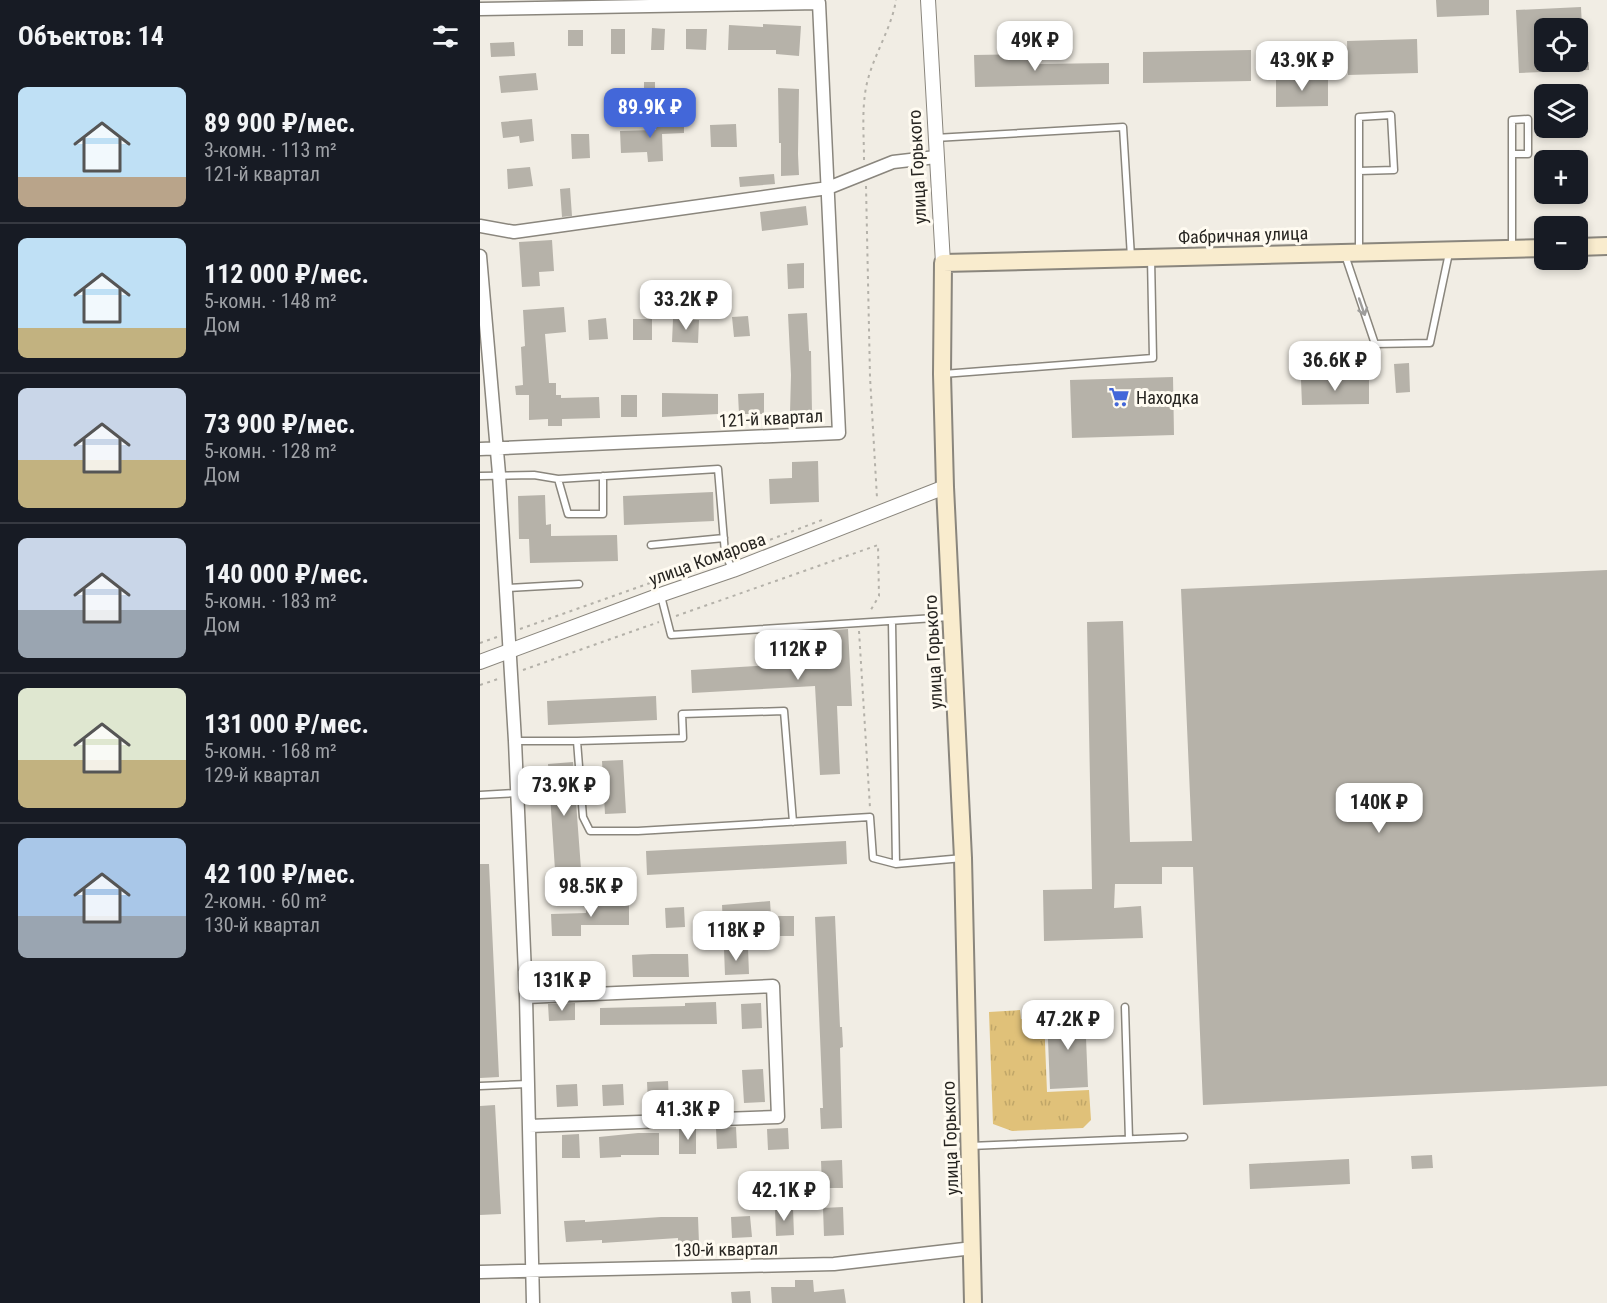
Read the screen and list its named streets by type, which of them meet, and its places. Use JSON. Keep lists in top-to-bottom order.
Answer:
{
  "streets": {
    "main road": ["улица Горького", "Фабричная улица"],
    "street": ["121-й квартал", "улица Комарова", "130-й квартал"]
  },
  "crossings": [
    ["улица Горького", "Фабричная улица"],
    ["улица Горького", "улица Комарова"],
    ["улица Горького", "130-й квартал"]
  ],
  "places": {
    "supermarket": ["Находка"]
  },
  "page": {
    "heading": "Объектов: 14",
    "map_buttons": ["+", "−"],
    "price": [
      "49K ₽",
      "43.9K ₽",
      "89.9K ₽",
      "33.2K ₽",
      "36.6K ₽",
      "112K ₽",
      "73.9K ₽",
      "140K ₽",
      "98.5K ₽",
      "118K ₽",
      "131K ₽",
      "47.2K ₽",
      "41.3K ₽",
      "42.1K ₽"
    ],
    "list": [
      {
        "name": "89 900 ₽/мес.",
        "note": "3-комн. · 113 m² · 121-й квартал"
      },
      {
        "name": "112 000 ₽/мес.",
        "note": "5-комн. · 148 m² · Дом"
      },
      {
        "name": "73 900 ₽/мес.",
        "note": "5-комн. · 128 m² · Дом"
      },
      {
        "name": "140 000 ₽/мес.",
        "note": "5-комн. · 183 m² · Дом"
      },
      {
        "name": "131 000 ₽/мес.",
        "note": "5-комн. · 168 m² · 129-й квартал"
      },
      {
        "name": "42 100 ₽/мес.",
        "note": "2-комн. · 60 m² · 130-й квартал"
      }
    ]
  }
}
